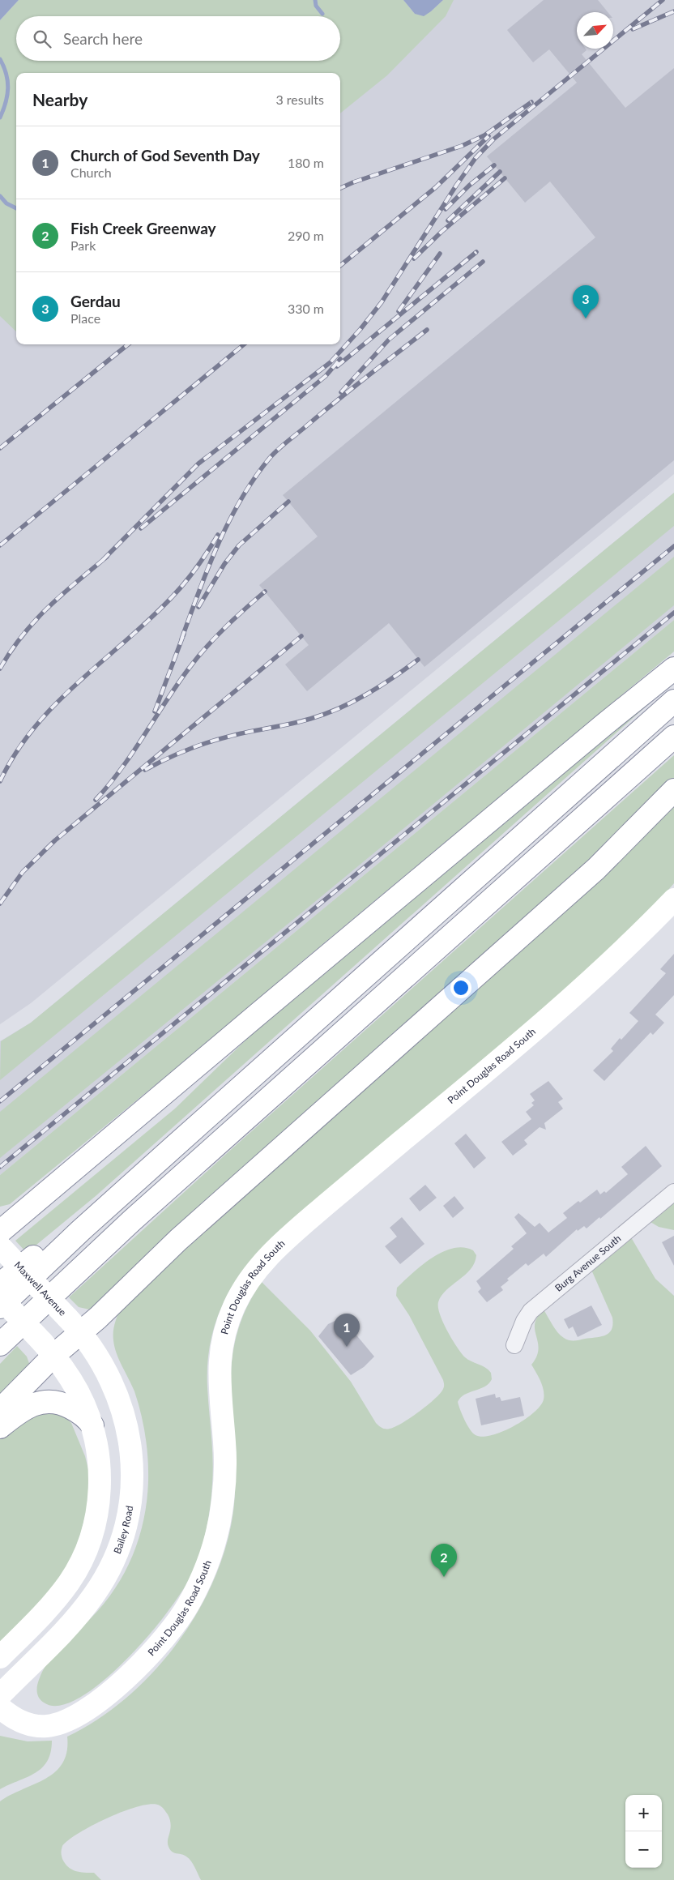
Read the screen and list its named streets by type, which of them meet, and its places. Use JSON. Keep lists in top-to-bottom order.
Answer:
{
  "streets": {
    "main road": ["Point Douglas Road South", "Maxwell Avenue", "Bailey Road"],
    "street": ["Burg Avenue South"]
  },
  "crossings": [
    ["Maxwell Avenue", "Bailey Road"]
  ],
  "north": "top right",
  "page": {
    "search": "Search here",
    "heading": ["Nearby", "3 results"],
    "list": [
      {
        "mark": "1",
        "name": "Church of God Seventh Day",
        "note": "Church",
        "value": "180 m"
      },
      {
        "mark": "2",
        "name": "Fish Creek Greenway",
        "note": "Park",
        "value": "290 m"
      },
      {
        "mark": "3",
        "name": "Gerdau",
        "note": "Place",
        "value": "330 m"
      }
    ],
    "pins": ["3", "1", "2"],
    "map_buttons": ["+", "−"]
  }
}
